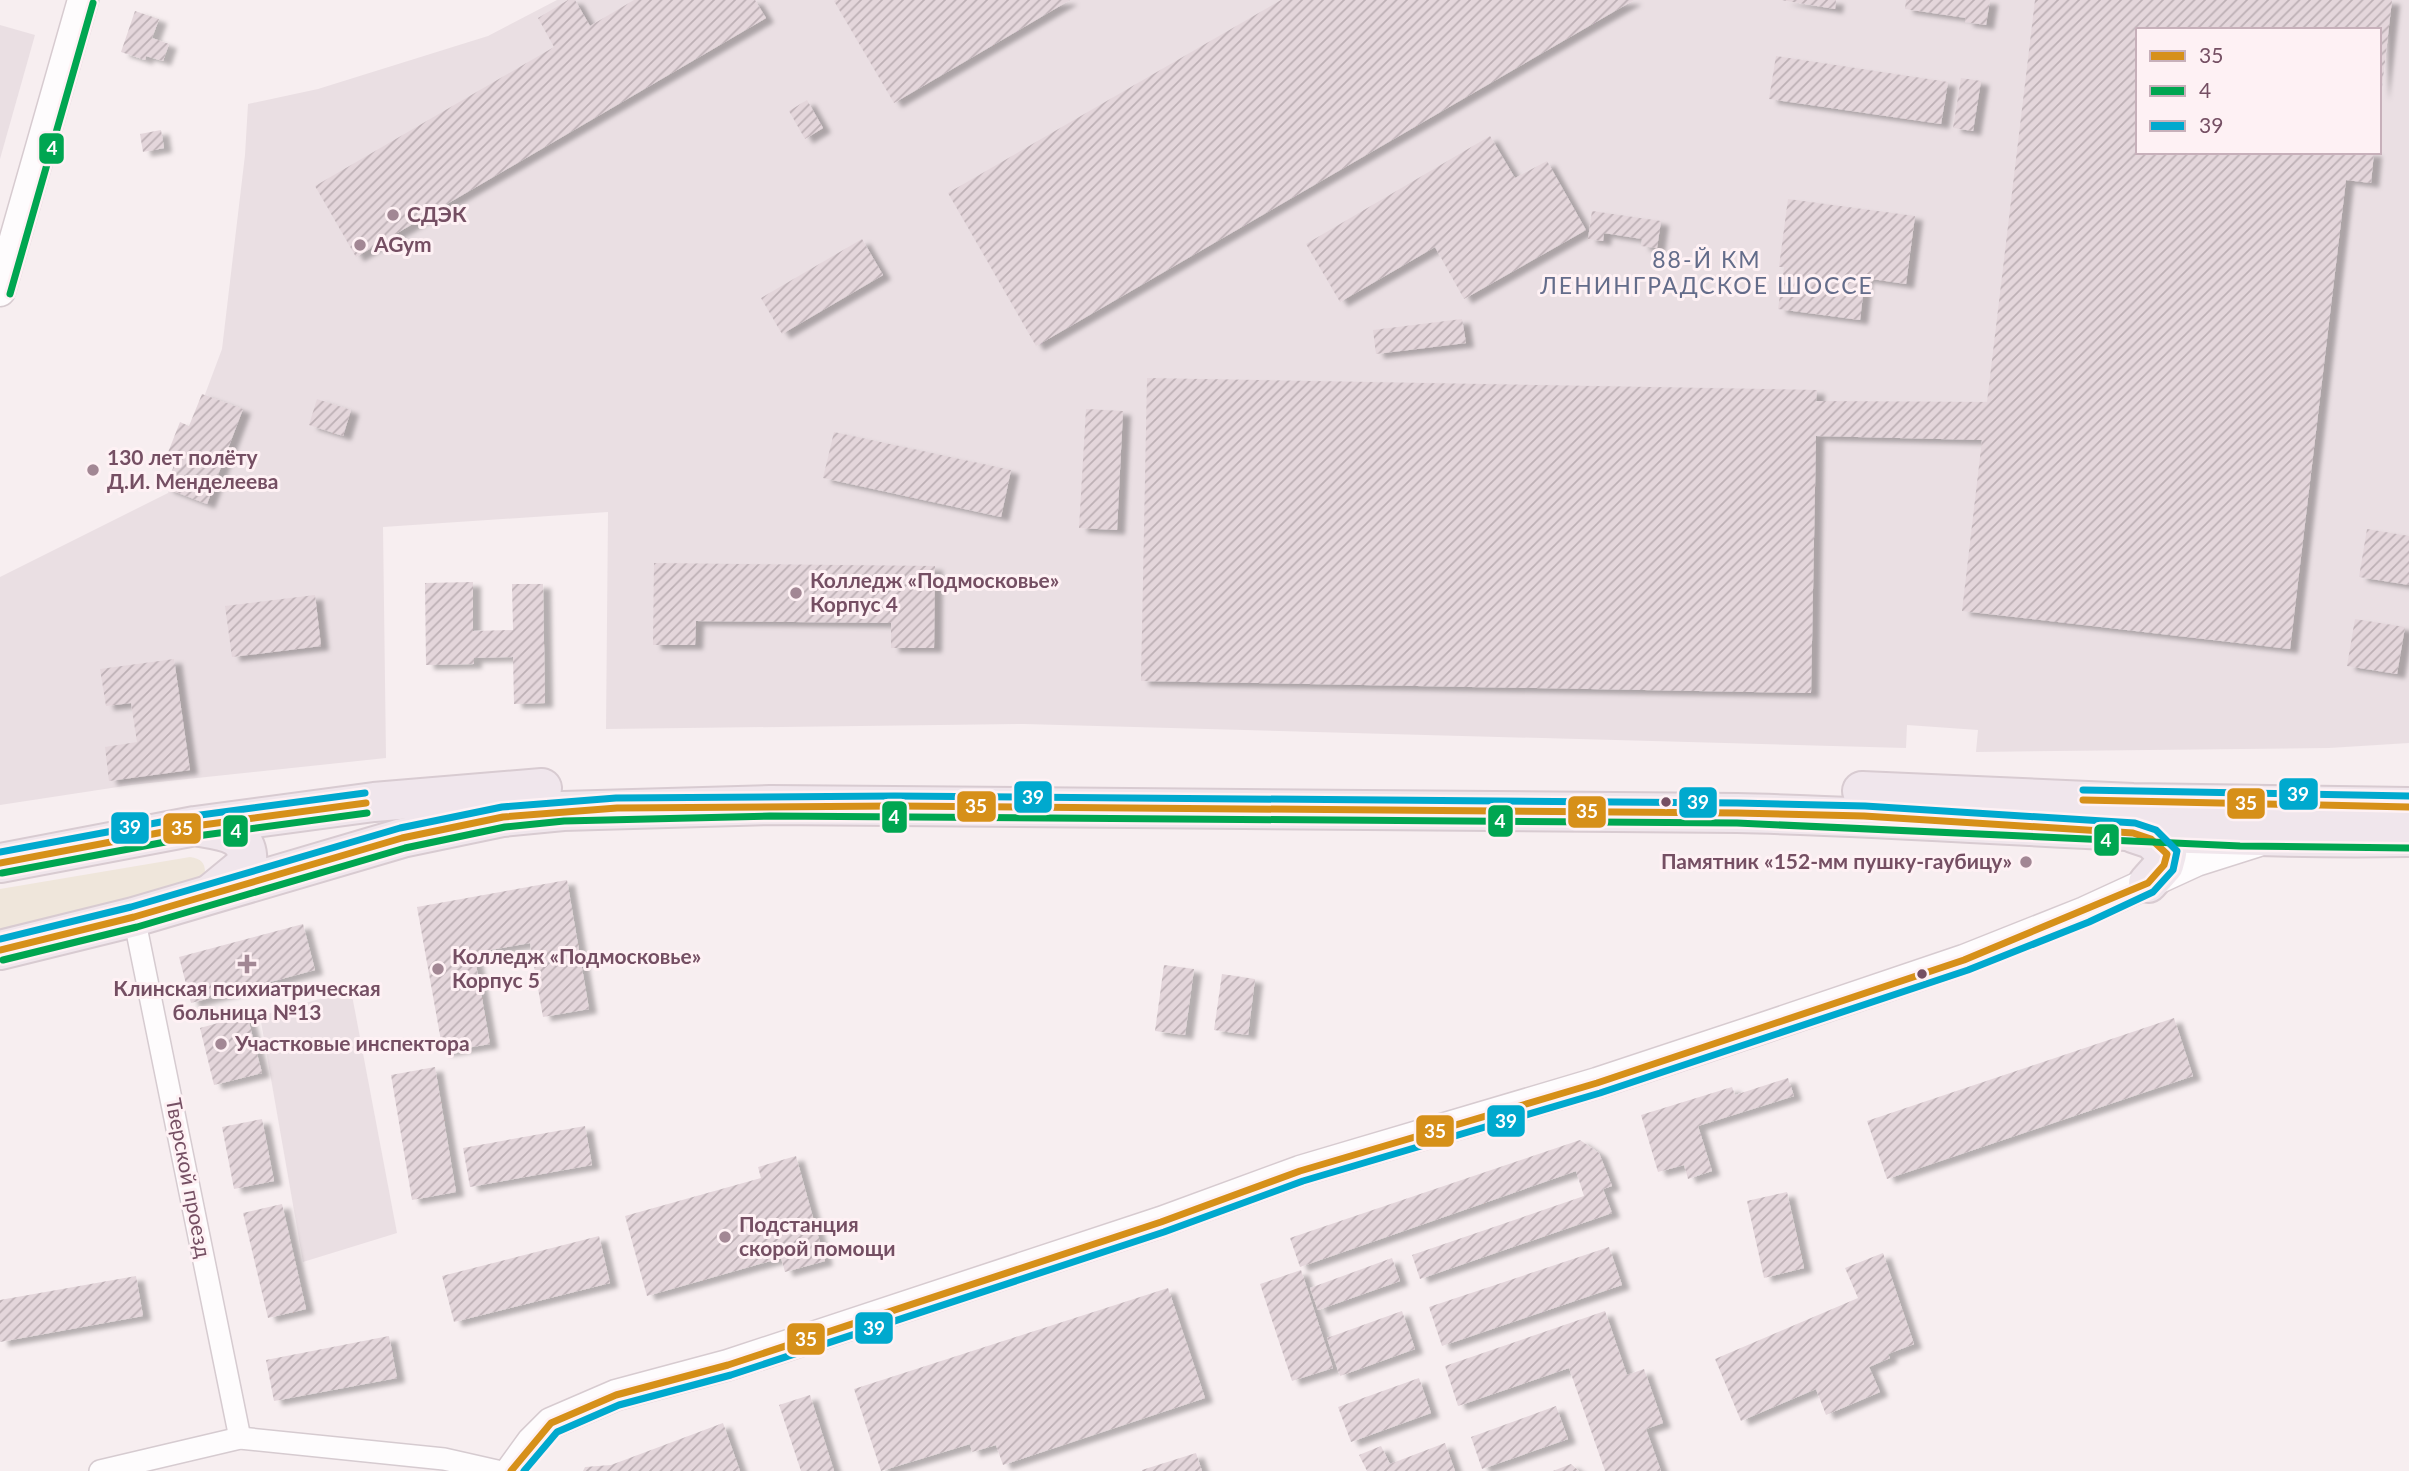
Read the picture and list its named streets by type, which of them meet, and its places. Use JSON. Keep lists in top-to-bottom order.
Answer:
{
  "streets": {
    "street": ["Тверской проезд"]
  },
  "districts": ["88-Й КМ ЛЕНИНГРАДСКОЕ ШОССЕ"],
  "places": {
    "other": [
      "СДЭК",
      "AGym",
      "130 лет полёту Д.И. Менделеева",
      "Колледж «Подмосковье» Корпус 4",
      "Памятник «152-мм пушку-гаубицу»",
      "Колледж «Подмосковье» Корпус 5",
      "Участковые инспектора",
      "Подстанция скорой помощи"
    ],
    "health": ["Клинская психиатрическая больница №13"]
  },
  "lines": ["transit line 4", "transit line 39", "transit line 35"],
  "legend": ["35", "4", "39"]
}
